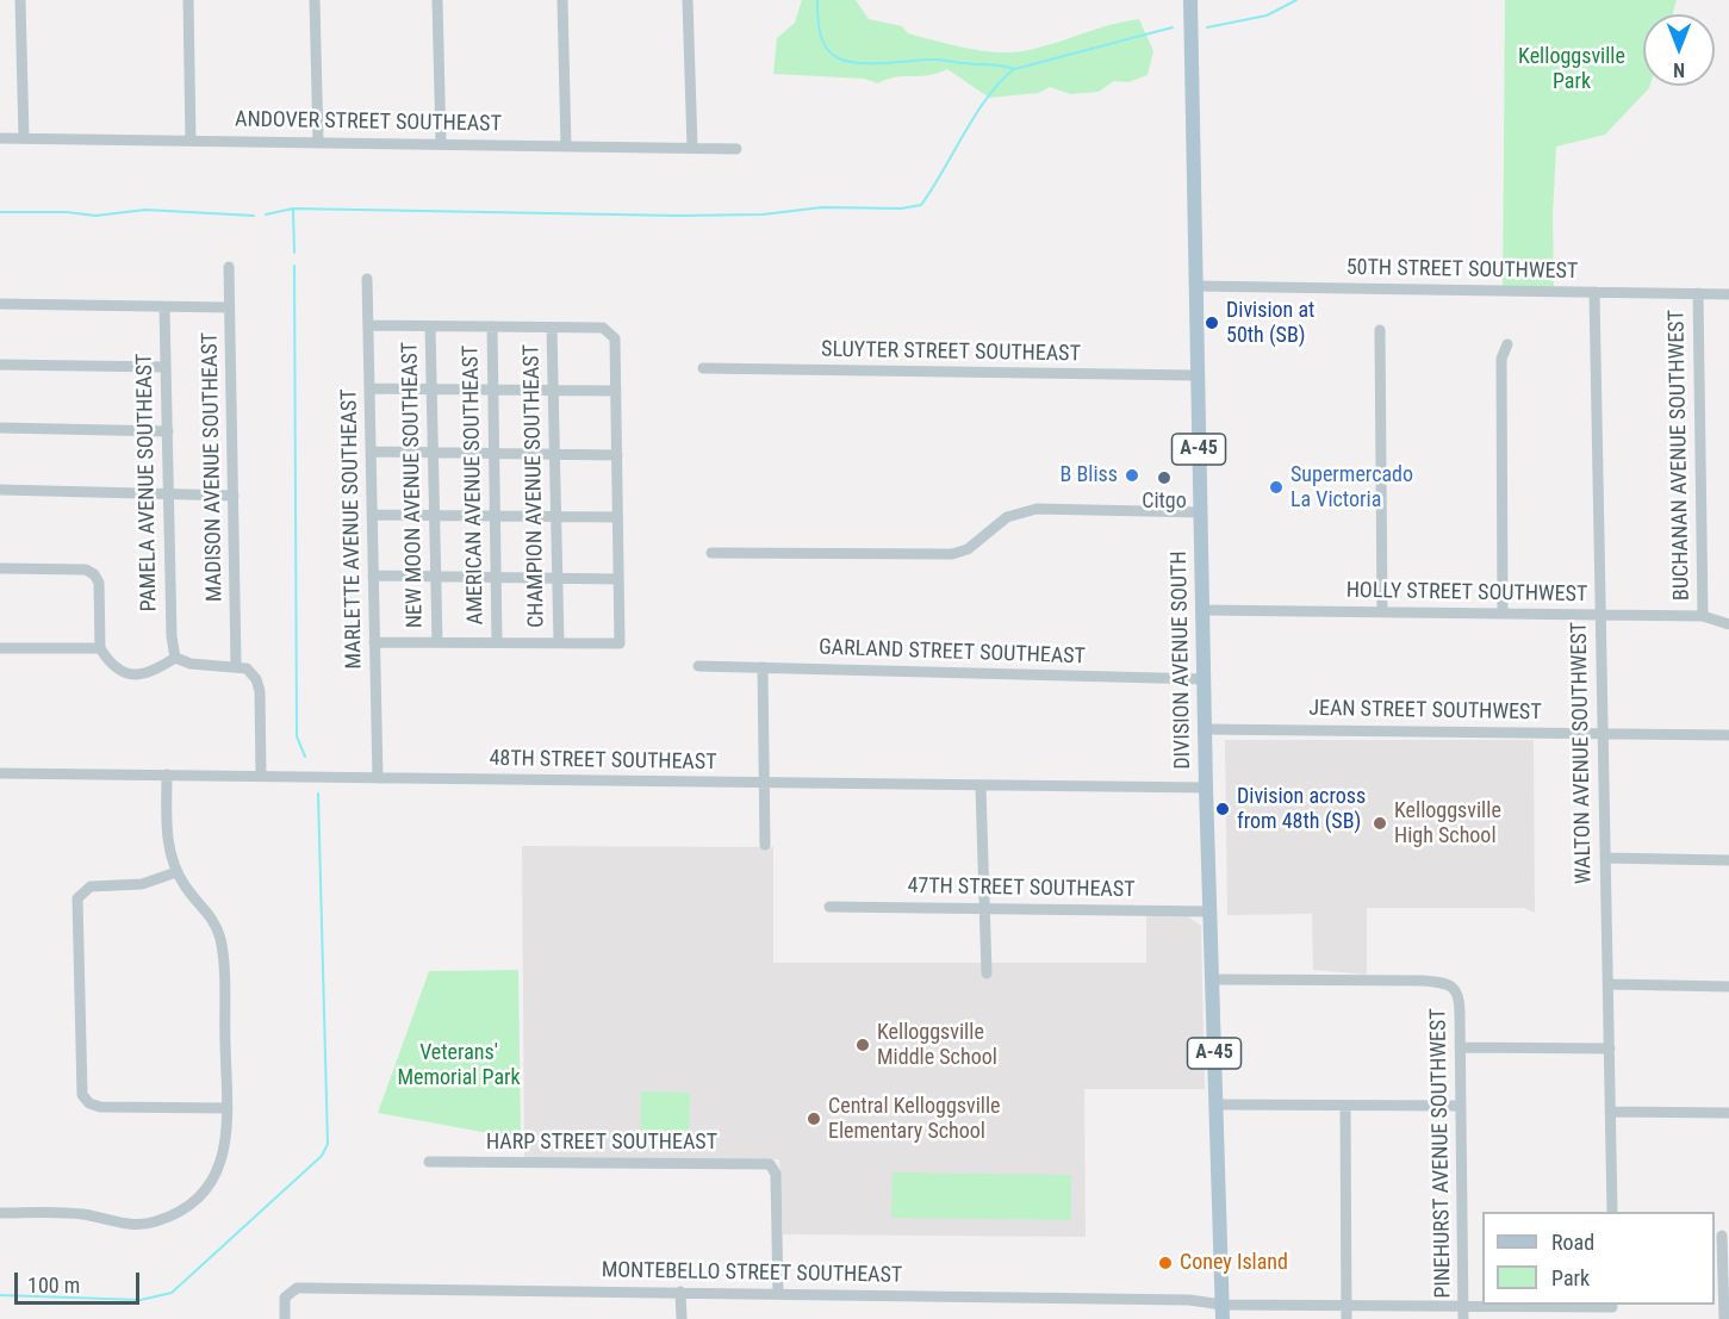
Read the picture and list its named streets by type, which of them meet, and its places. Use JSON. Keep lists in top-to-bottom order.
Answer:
{
  "streets": {
    "main road": ["A-45", "DIVISION AVENUE SOUTH"],
    "street": [
      "ANDOVER STREET SOUTHEAST",
      "50TH STREET SOUTHWEST",
      "SLUYTER STREET SOUTHEAST",
      "BUCHANAN AVENUE SOUTHWEST",
      "MADISON AVENUE SOUTHEAST",
      "PAMELA AVENUE SOUTHEAST",
      "NEW MOON AVENUE SOUTHEAST",
      "AMERICAN AVENUE SOUTHEAST",
      "CHAMPION AVENUE SOUTHEAST",
      "MARLETTE AVENUE SOUTHEAST",
      "HOLLY STREET SOUTHWEST",
      "GARLAND STREET SOUTHEAST",
      "JEAN STREET SOUTHWEST",
      "WALTON AVENUE SOUTHWEST",
      "48TH STREET SOUTHEAST",
      "47TH STREET SOUTHEAST",
      "HARP STREET SOUTHEAST",
      "PINEHURST AVENUE SOUTHWEST",
      "MONTEBELLO STREET SOUTHEAST"
    ]
  },
  "crossings": [
    ["50TH STREET SOUTHWEST", "BUCHANAN AVENUE SOUTHWEST"],
    ["50TH STREET SOUTHWEST", "DIVISION AVENUE SOUTH"],
    ["50TH STREET SOUTHWEST", "WALTON AVENUE SOUTHWEST"],
    ["SLUYTER STREET SOUTHEAST", "DIVISION AVENUE SOUTH"],
    ["BUCHANAN AVENUE SOUTHWEST", "HOLLY STREET SOUTHWEST"],
    ["MARLETTE AVENUE SOUTHEAST", "48TH STREET SOUTHEAST"],
    ["HOLLY STREET SOUTHWEST", "DIVISION AVENUE SOUTH"],
    ["HOLLY STREET SOUTHWEST", "WALTON AVENUE SOUTHWEST"],
    ["GARLAND STREET SOUTHEAST", "DIVISION AVENUE SOUTH"],
    ["DIVISION AVENUE SOUTH", "JEAN STREET SOUTHWEST"],
    ["DIVISION AVENUE SOUTH", "48TH STREET SOUTHEAST"],
    ["DIVISION AVENUE SOUTH", "47TH STREET SOUTHEAST"],
    ["DIVISION AVENUE SOUTH", "PINEHURST AVENUE SOUTHWEST"],
    ["DIVISION AVENUE SOUTH", "MONTEBELLO STREET SOUTHEAST"],
    ["JEAN STREET SOUTHWEST", "WALTON AVENUE SOUTHWEST"],
    ["HARP STREET SOUTHEAST", "MONTEBELLO STREET SOUTHEAST"],
    ["PINEHURST AVENUE SOUTHWEST", "MONTEBELLO STREET SOUTHEAST"]
  ],
  "parks": ["Kelloggsville Park", "Veterans' Memorial Park"],
  "places": [
    "Division at 50th (SB)",
    "B Bliss",
    "Citgo",
    "Supermercado La Victoria",
    "Division across from 48th (SB)",
    "Kelloggsville High School",
    "Kelloggsville Middle School",
    "Central Kelloggsville Elementary School",
    "Coney Island"
  ],
  "legend": ["Road", "Park"],
  "scale_bar": "100 m",
  "north": "bottom"
}
